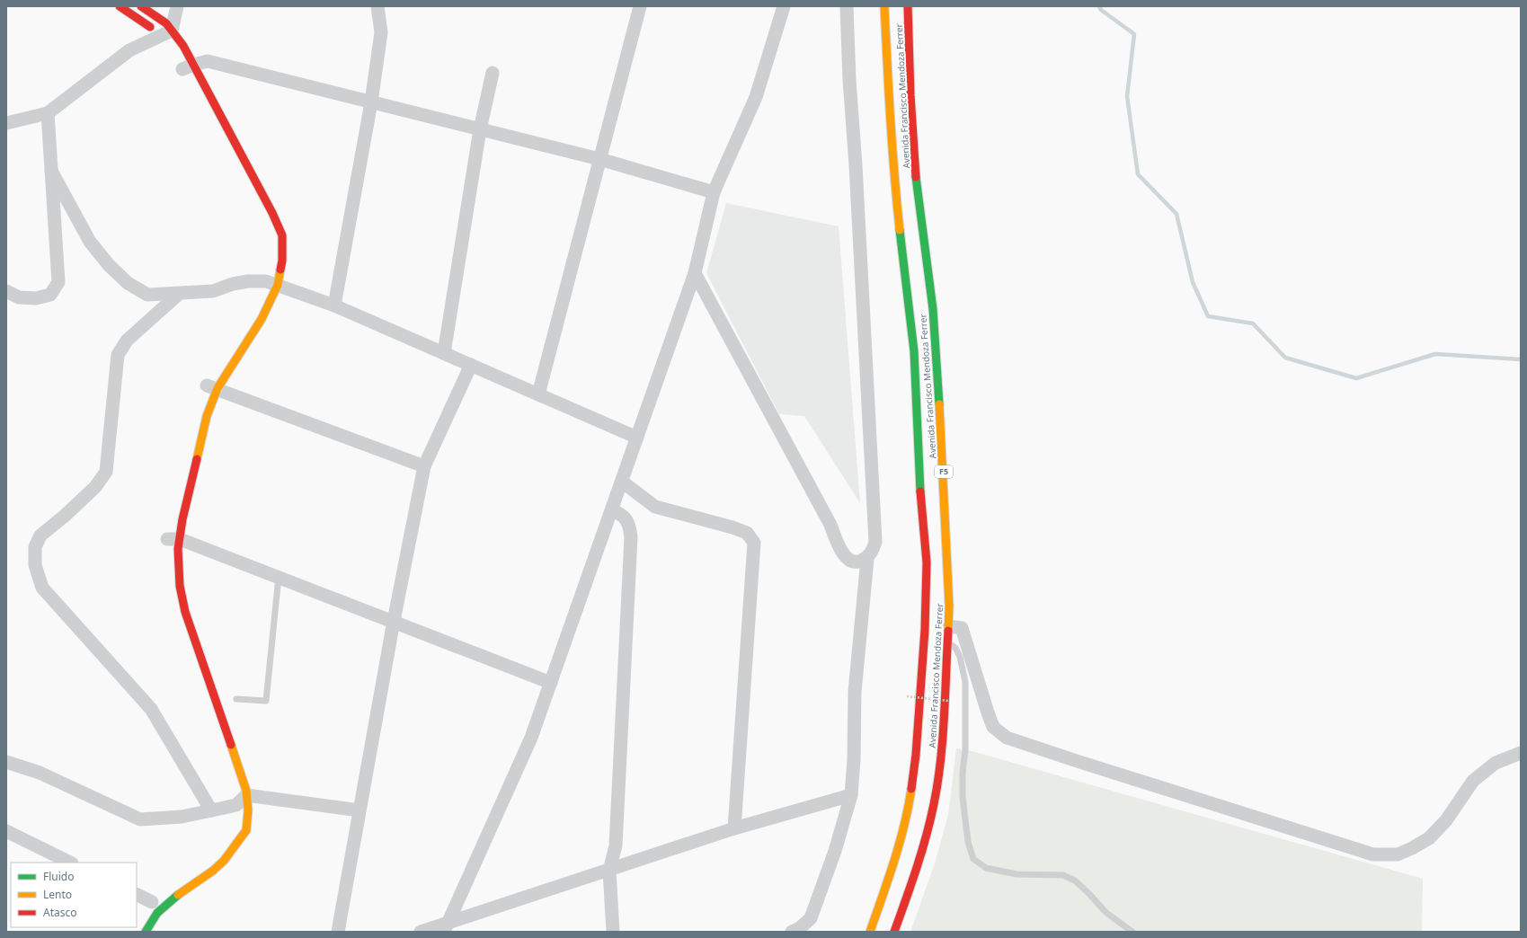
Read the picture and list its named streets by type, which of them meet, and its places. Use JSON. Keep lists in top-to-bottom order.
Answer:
{
  "streets": {
    "main road": ["Avenida Francisco Mendoza Ferrer", "F5"]
  },
  "legend": ["Fluido", "Lento", "Atasco"]
}
